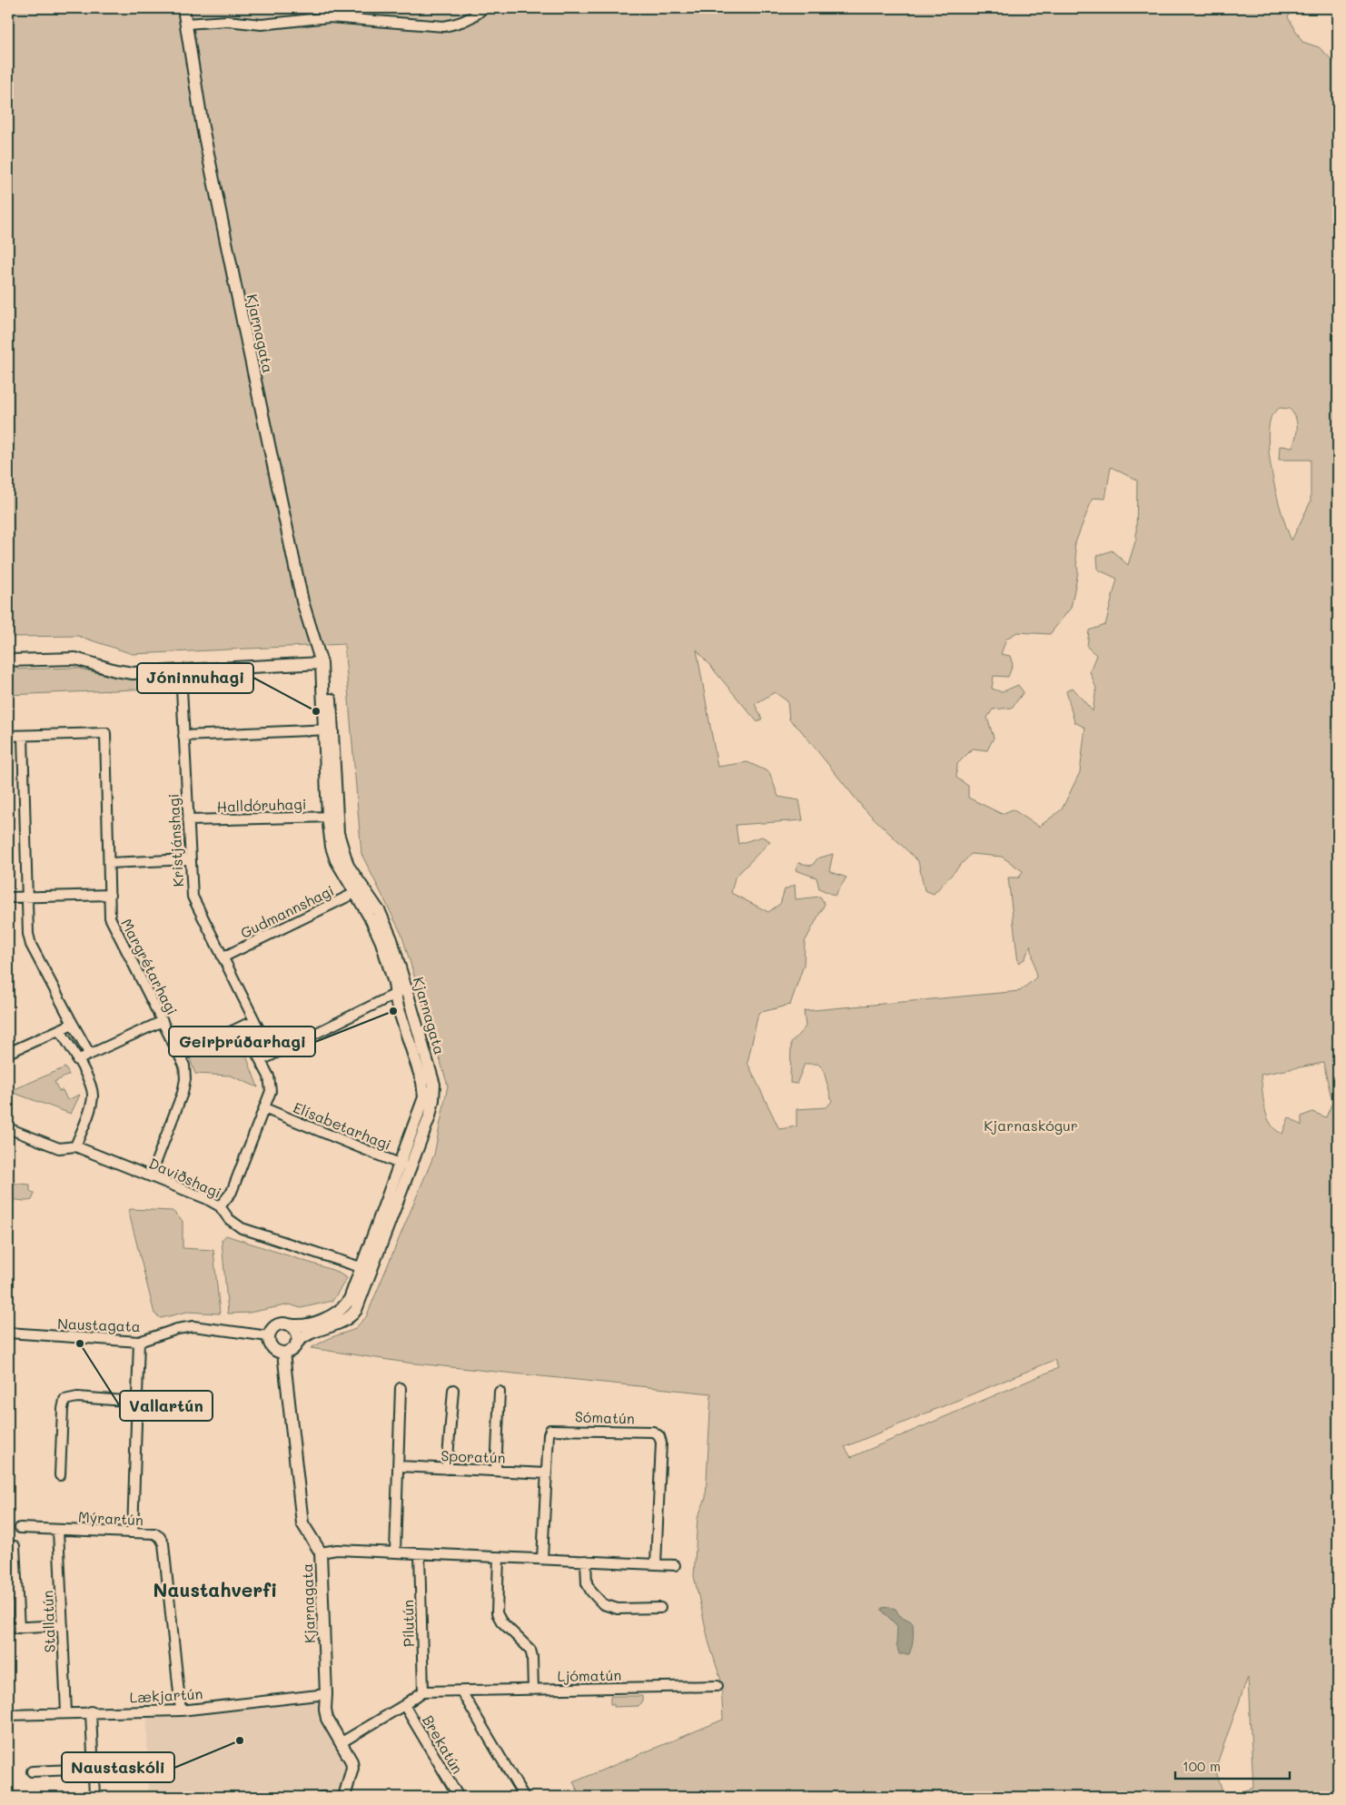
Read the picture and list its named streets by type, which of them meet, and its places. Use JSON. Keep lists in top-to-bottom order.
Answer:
{
  "streets": {
    "street": [
      "Kjarnagata",
      "Halldóruhagi",
      "Kristjánshagi",
      "Gudmannshagi",
      "Margrétarhagi",
      "Elísabetarhagi",
      "Daviðshagi",
      "Naustagata",
      "Sómatún",
      "Sporatún",
      "Mýrartún",
      "Stallatún",
      "Pílutún",
      "Ljómatún",
      "Lækjartún",
      "Brekatún"
    ]
  },
  "crossings": [
    ["Kjarnagata", "Halldóruhagi"],
    ["Kjarnagata", "Gudmannshagi"],
    ["Kjarnagata", "Elísabetarhagi"],
    ["Kjarnagata", "Daviðshagi"],
    ["Kjarnagata", "Naustagata"],
    ["Kjarnagata", "Lækjartún"],
    ["Halldóruhagi", "Kristjánshagi"],
    ["Kristjánshagi", "Gudmannshagi"],
    ["Margrétarhagi", "Daviðshagi"],
    ["Sómatún", "Sporatún"],
    ["Mýrartún", "Stallatún"],
    ["Mýrartún", "Lækjartún"],
    ["Stallatún", "Lækjartún"],
    ["Pílutún", "Ljómatún"]
  ],
  "districts": ["Naustahverfi"],
  "parks": ["Kjarnaskógur"],
  "places": [
    "Jóninnuhagi",
    "Geirþrúðarhagi",
    "Vallartún",
    "Naustaskóli"
  ],
  "scale_bar": "100 m"
}
